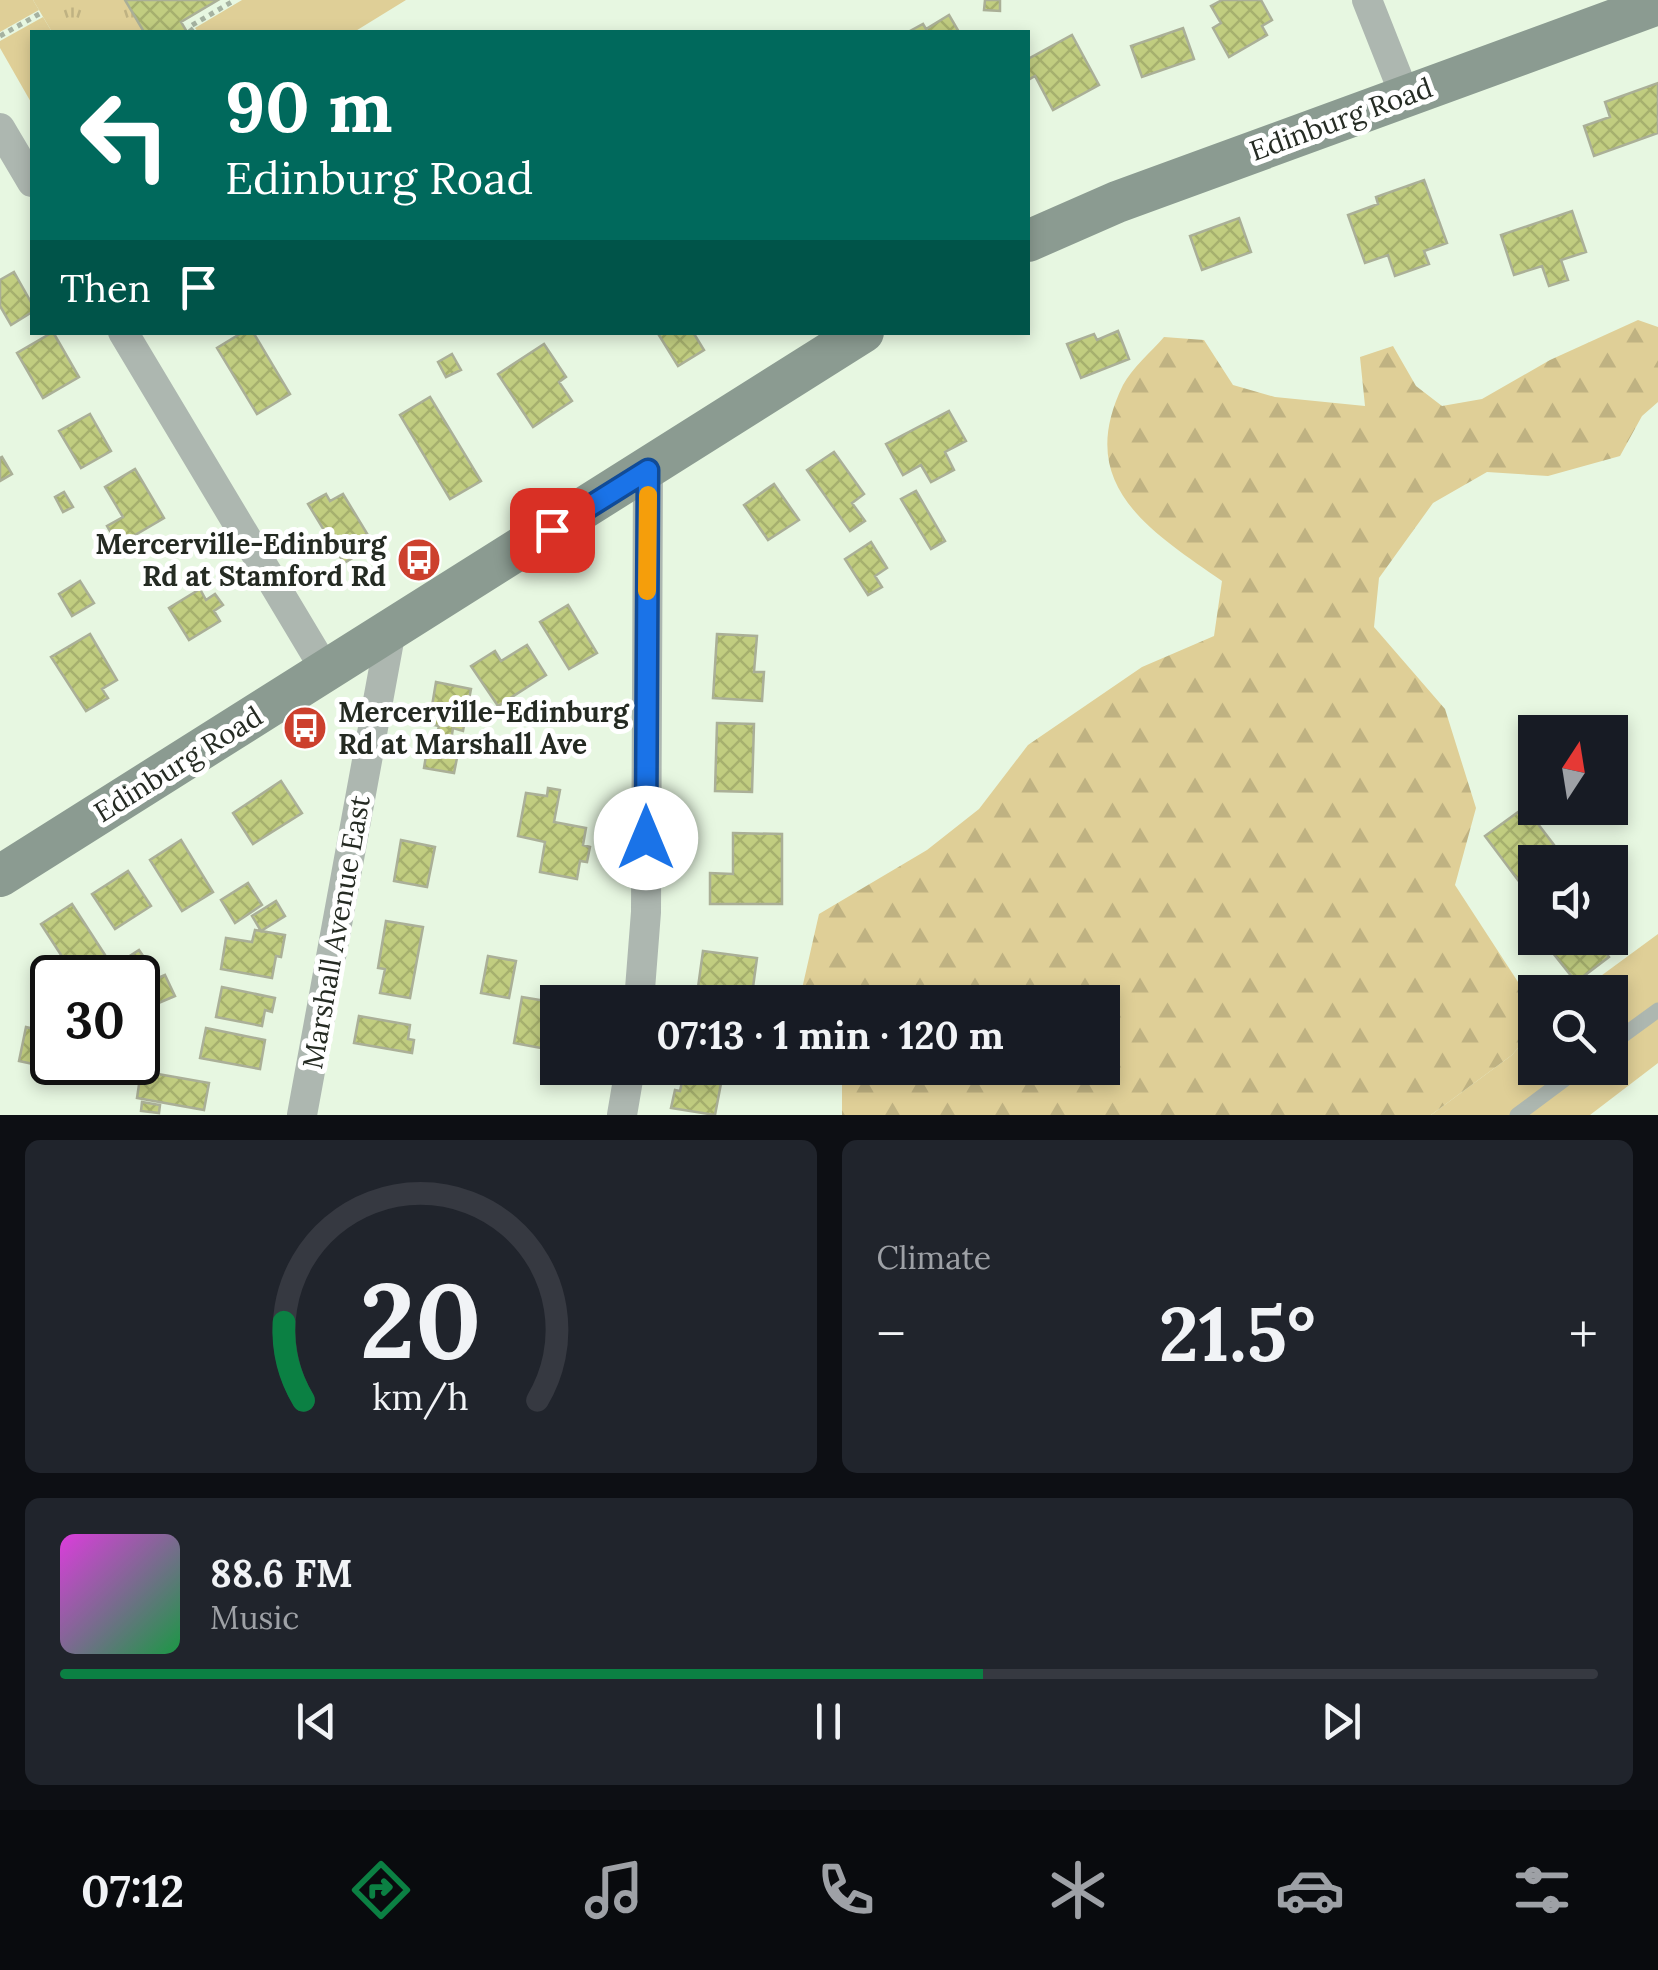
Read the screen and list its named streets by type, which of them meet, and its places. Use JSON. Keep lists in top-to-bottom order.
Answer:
{
  "streets": {
    "main road": ["Edinburg Road"],
    "street": ["Marshall Avenue East"]
  },
  "crossings": [
    ["Edinburg Road", "Marshall Avenue East"]
  ],
  "places": {
    "bus stop": ["Mercerville-Edinburg Rd at Stamford Rd", "Mercerville-Edinburg Rd at Marshall Ave"]
  },
  "north": "top",
  "page": {
    "turn": ["90 m", "Edinburg Road"],
    "then": "Then",
    "limit": "30",
    "trip": "07:13 · 1 min · 120 m",
    "tile": "Climate",
    "heat": ["−", "21.5°", "+"],
    "song": ["88.6 FM", "Music"],
    "tabs": "07:12",
    "gauge": ["20", "km/h"]
  }
}
